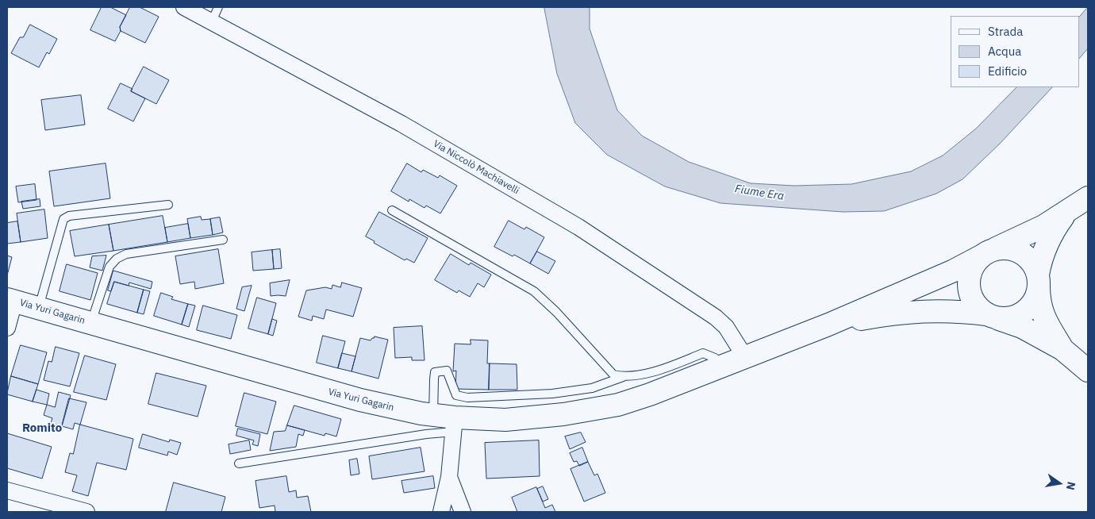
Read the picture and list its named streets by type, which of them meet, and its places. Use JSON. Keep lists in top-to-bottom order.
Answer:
{
  "streets": {
    "street": ["Via Niccolò Machiavelli", "Via Yuri Gagarin"]
  },
  "crossings": [
    ["Via Niccolò Machiavelli", "Via Yuri Gagarin"]
  ],
  "districts": ["Romito"],
  "water": ["Fiume Era"],
  "legend": ["Strada", "Acqua", "Edificio"],
  "north": "right"
}
